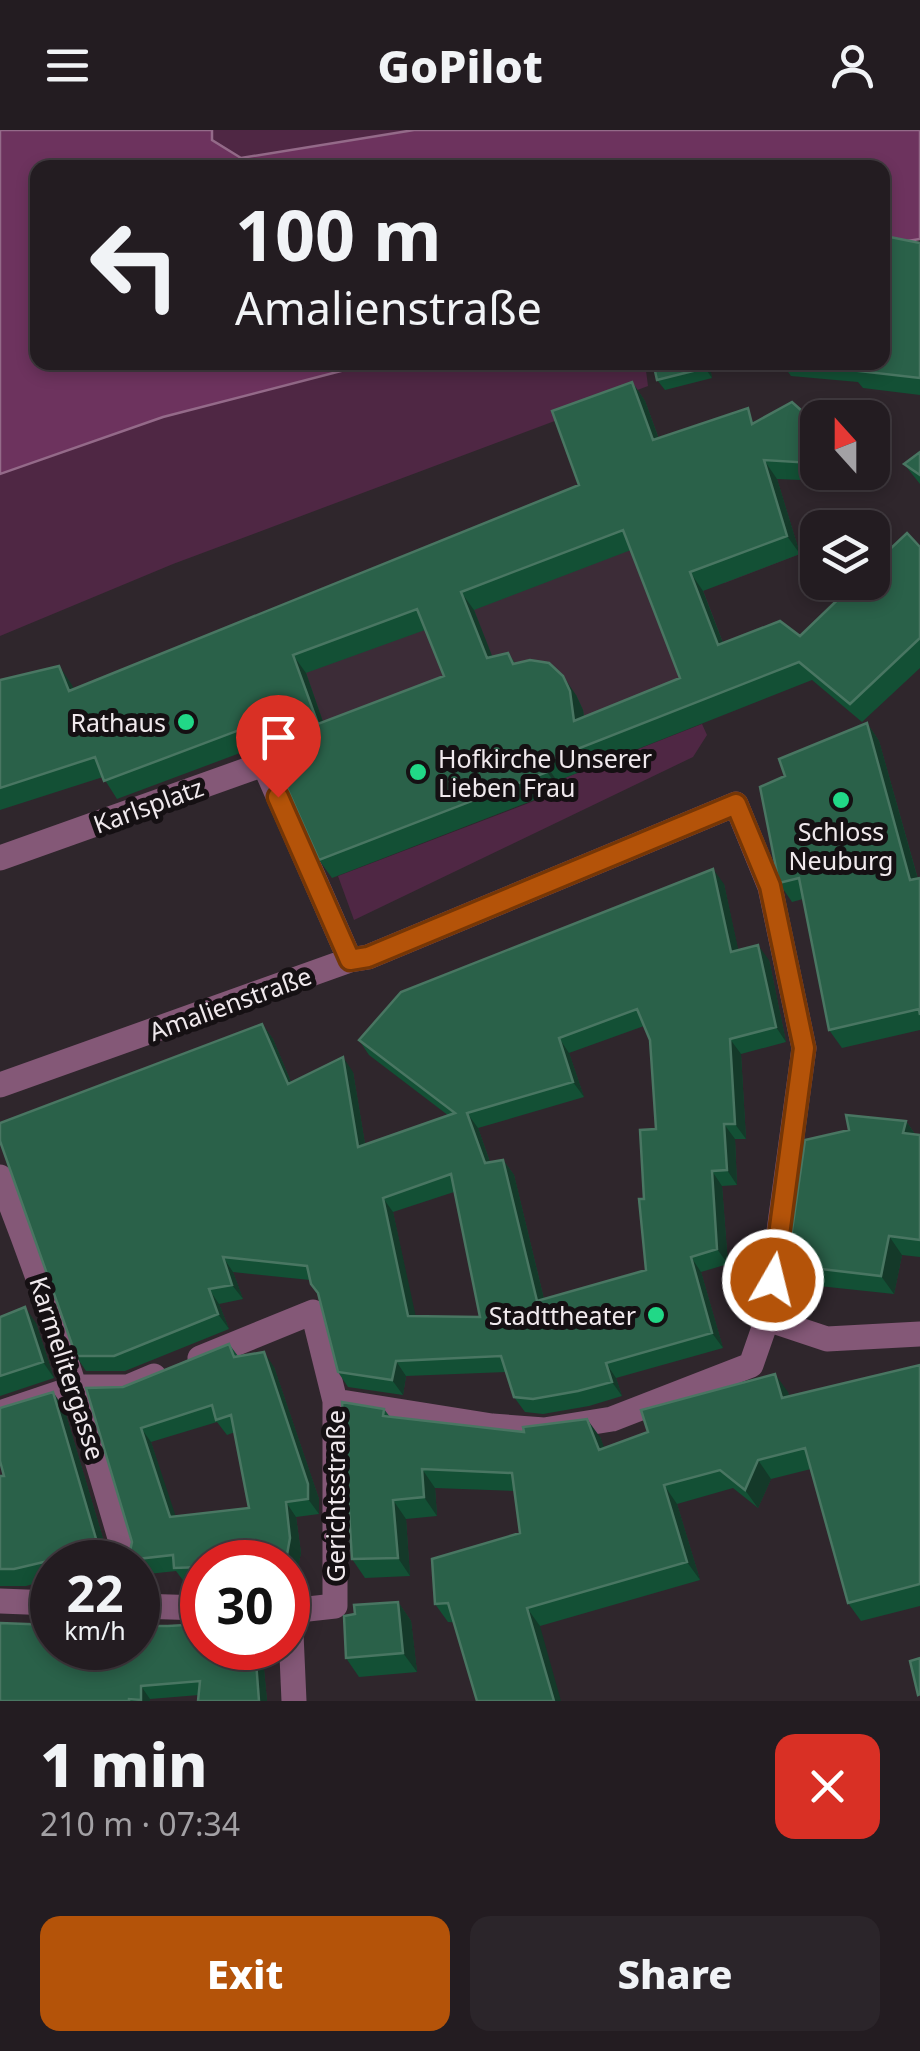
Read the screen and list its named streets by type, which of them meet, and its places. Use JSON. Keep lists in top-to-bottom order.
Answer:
{
  "streets": {
    "street": [
      "Karlsplatz",
      "Amalienstraße",
      "Karmelitergasse",
      "Gerichtsstraße"
    ]
  },
  "crossings": [
    ["Karlsplatz", "Amalienstraße"],
    ["Karmelitergasse", "Gerichtsstraße"]
  ],
  "places": [
    "Rathaus",
    "Hofkirche Unserer Lieben Frau",
    "Schloss Neuburg",
    "Stadttheater"
  ],
  "north": "top",
  "page": {
    "header": "GoPilot",
    "turn": ["100 m", "Amalienstraße"],
    "speed": "22 km/h",
    "limit": "30",
    "heading": ["1 min", "210 m · 07:34"],
    "buttons": ["Exit", "Share"]
  }
}
